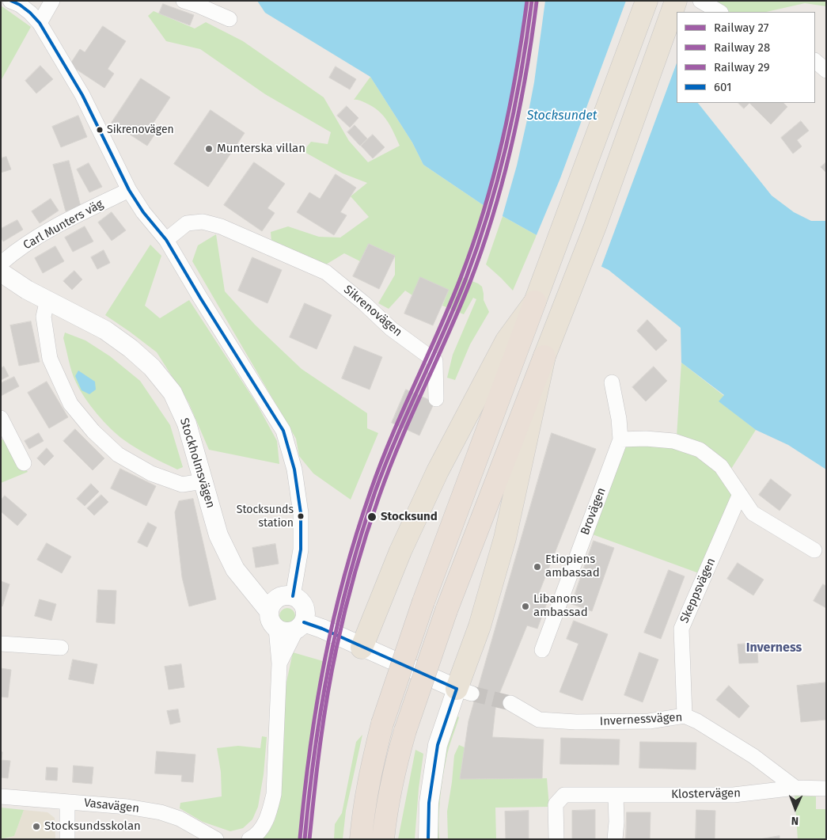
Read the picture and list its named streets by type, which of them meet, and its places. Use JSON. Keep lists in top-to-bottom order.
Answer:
{
  "streets": {
    "street": [
      "Carl Munters väg",
      "Sikrenovägen",
      "Stockholmsvägen",
      "Brovägen",
      "Skeppsvägen",
      "Invernessvägen",
      "Klostervägen",
      "Vasavägen"
    ]
  },
  "crossings": [
    ["Skeppsvägen", "Invernessvägen"],
    ["Invernessvägen", "Klostervägen"]
  ],
  "districts": ["Inverness"],
  "water": ["Stocksundet"],
  "places": [
    "Sikrenovägen",
    "Munterska villan",
    "Stocksunds station",
    "Stocksund",
    "Etiopiens ambassad",
    "Libanons ambassad",
    "Stocksundsskolan"
  ],
  "lines": [
    "rail line 27",
    "rail line 29",
    "transit line 601",
    "rail line 28"
  ],
  "legend": [
    "Railway 27",
    "Railway 28",
    "Railway 29",
    "601"
  ],
  "north": "bottom"
}
